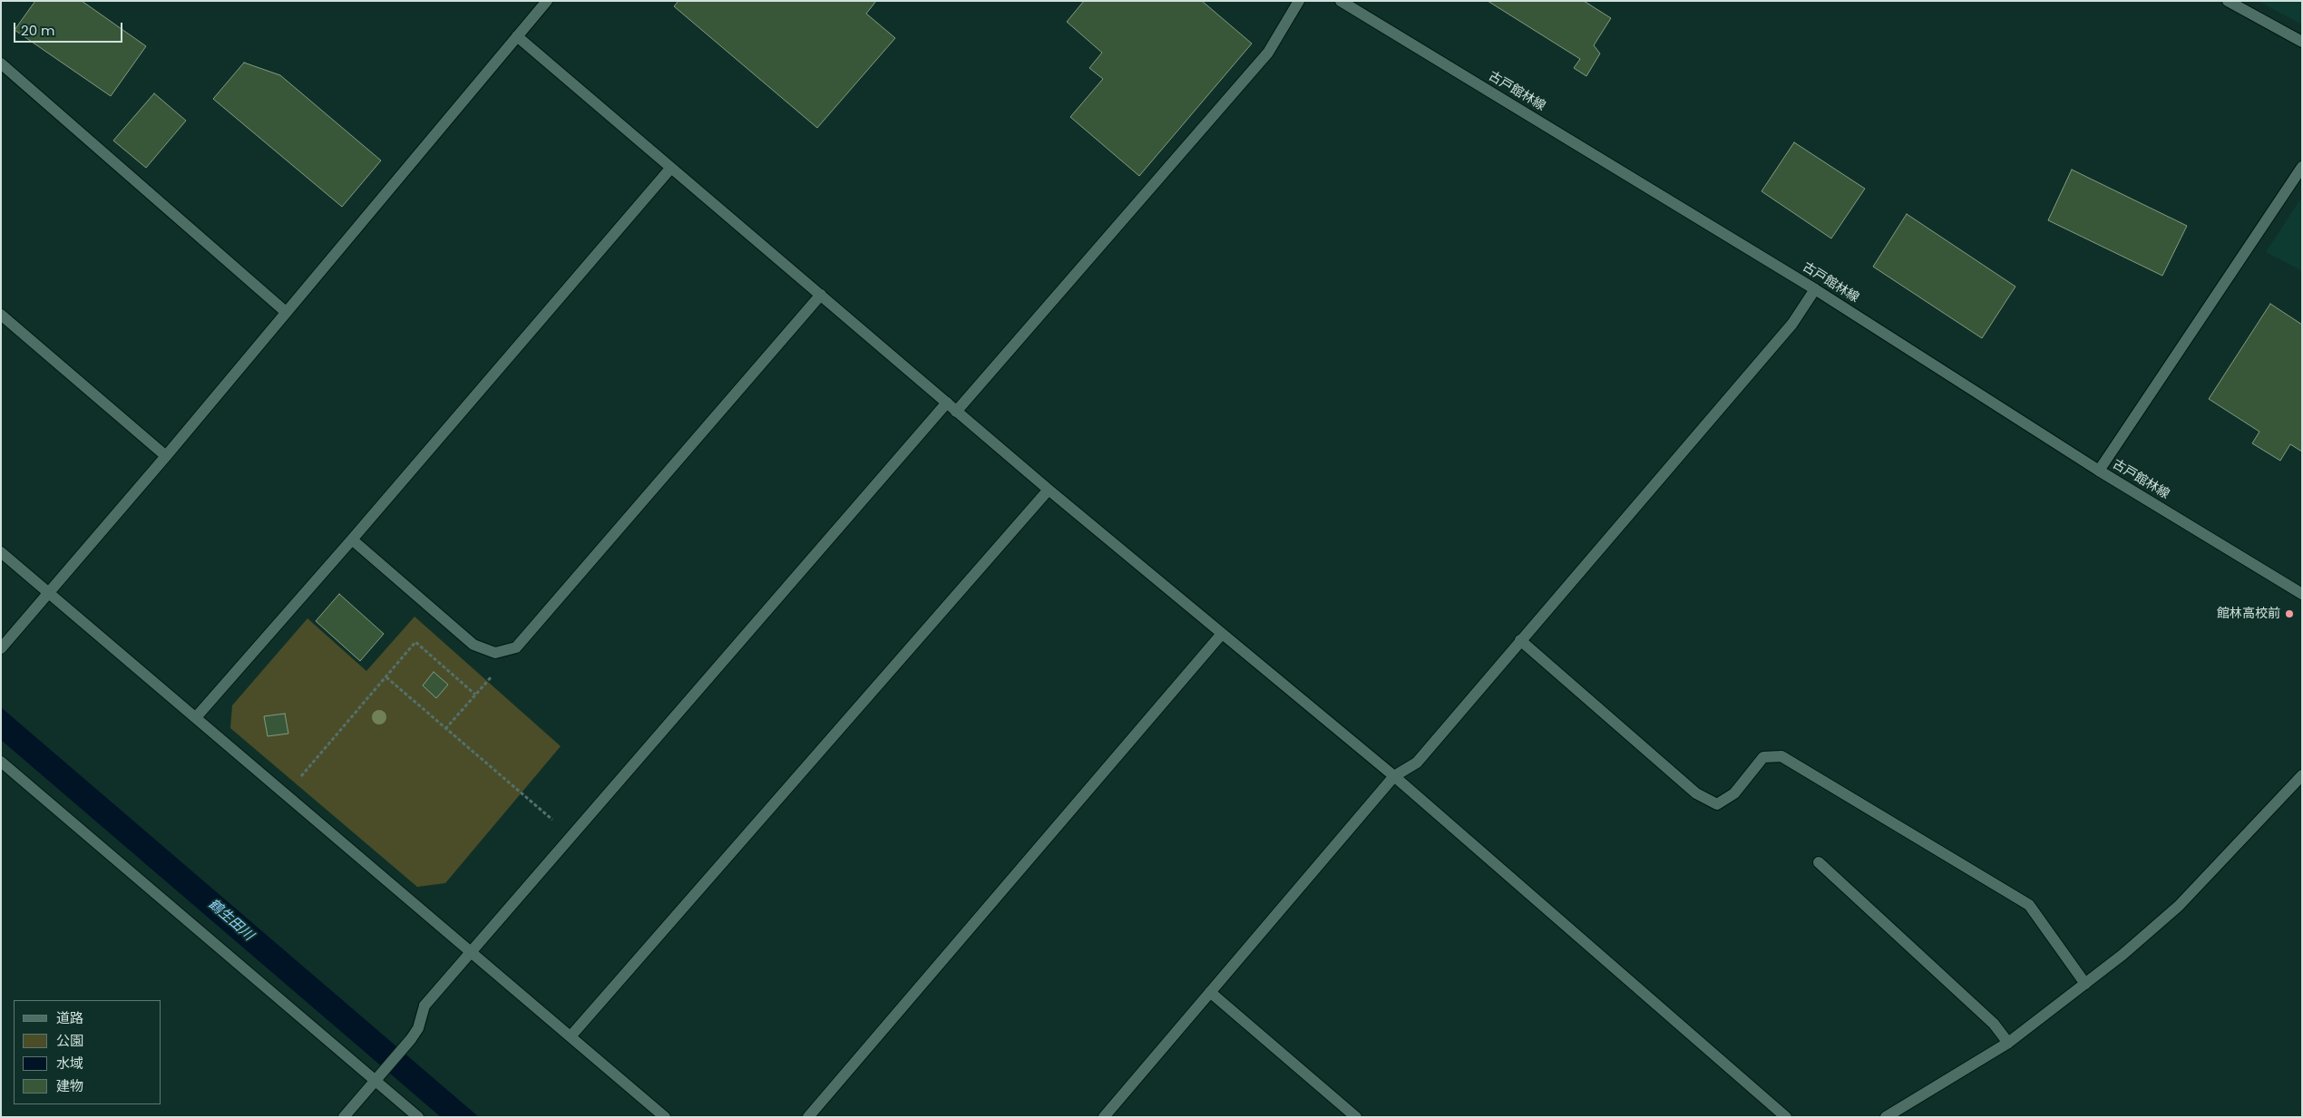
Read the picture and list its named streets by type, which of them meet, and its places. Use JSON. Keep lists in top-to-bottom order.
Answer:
{
  "streets": {
    "street": ["古戸館林線"]
  },
  "water": ["鶴生田川"],
  "places": ["館林高校前"],
  "legend": [
    "道路",
    "公園",
    "水域",
    "建物"
  ],
  "scale_bar": "20 m"
}
